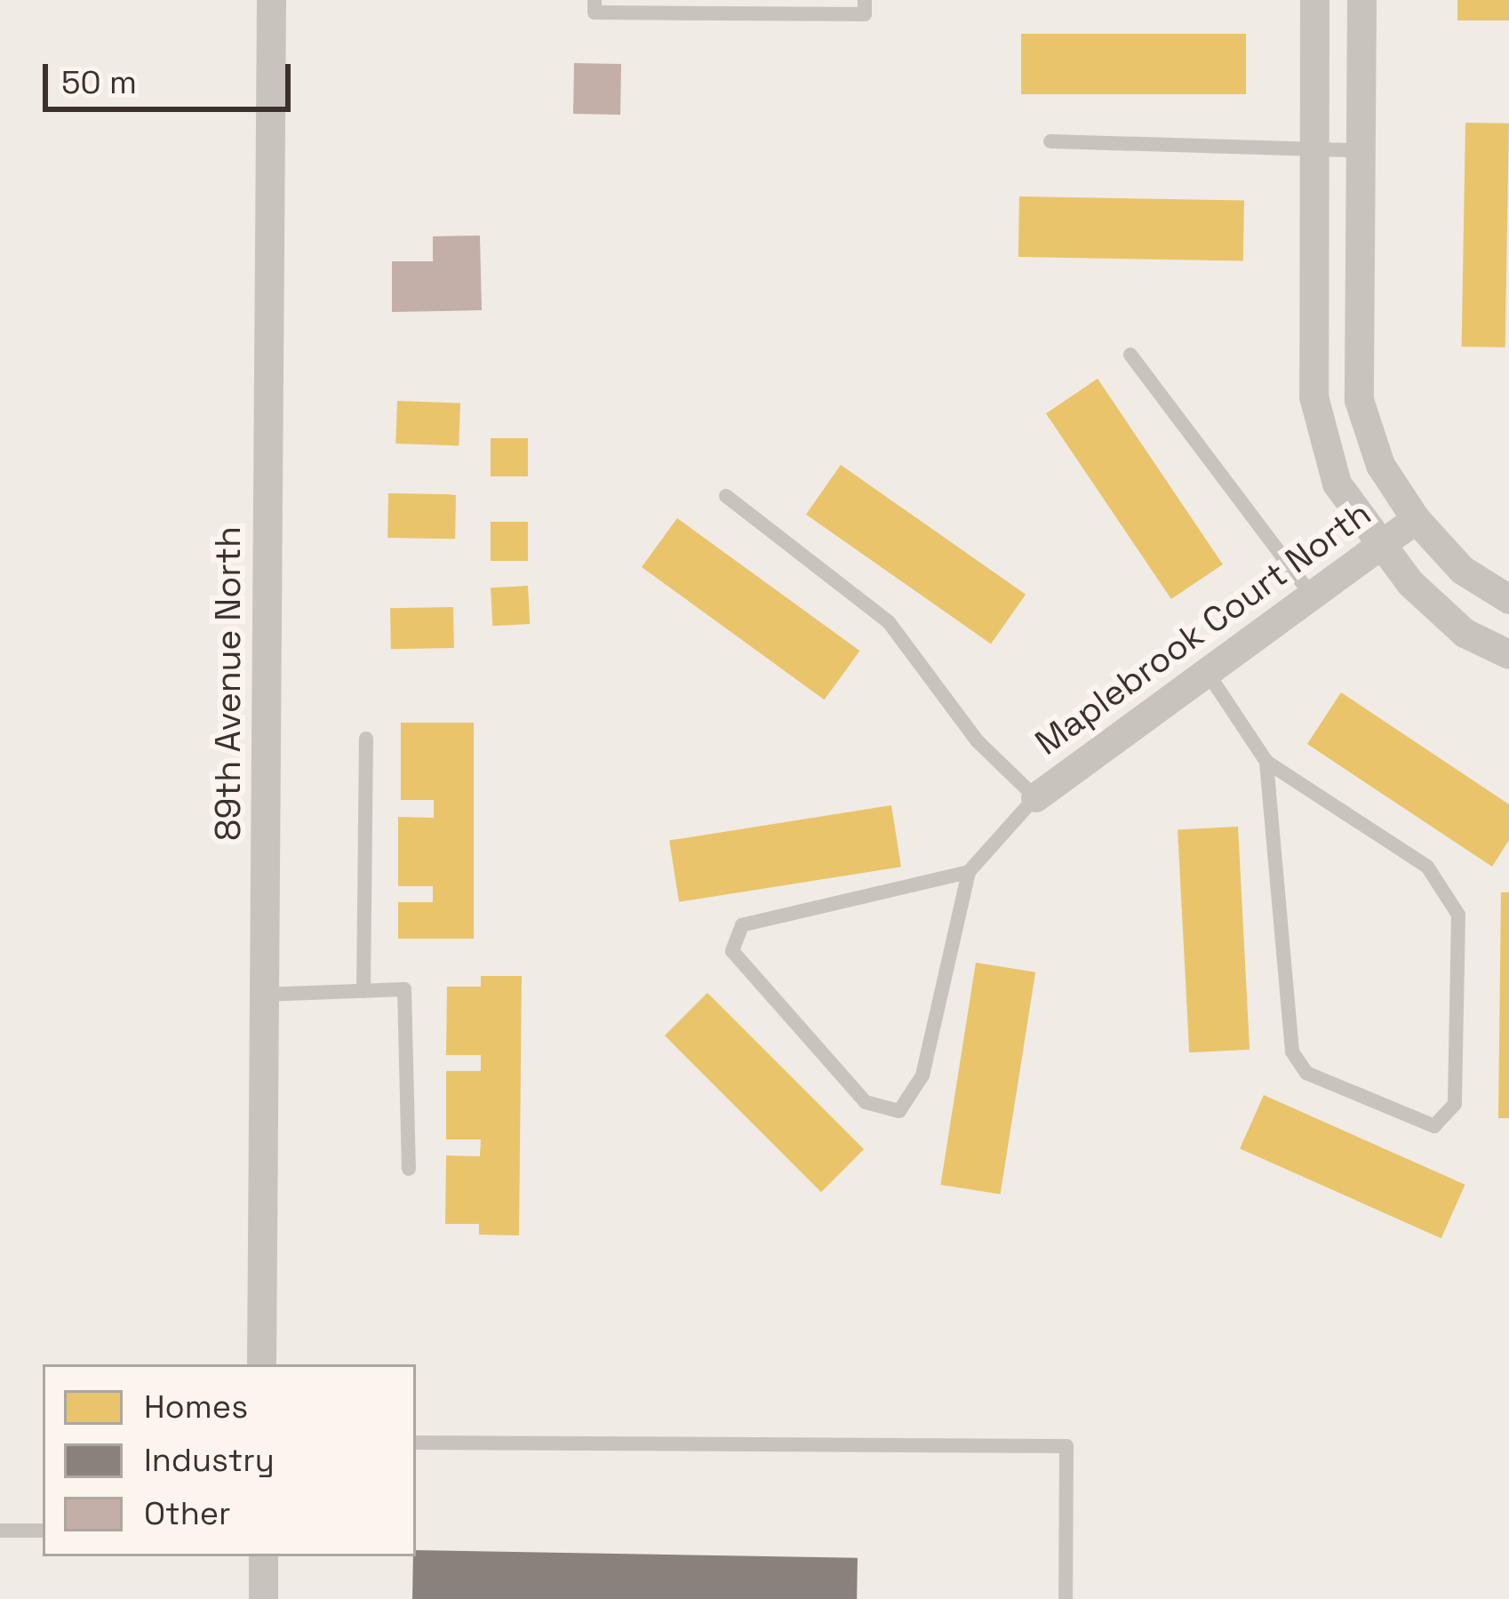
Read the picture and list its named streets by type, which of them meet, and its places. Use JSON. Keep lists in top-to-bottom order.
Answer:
{
  "streets": {
    "street": ["Maplebrook Court North", "89th Avenue North"]
  },
  "legend": ["Homes", "Industry", "Other"],
  "scale_bar": "50 m"
}
